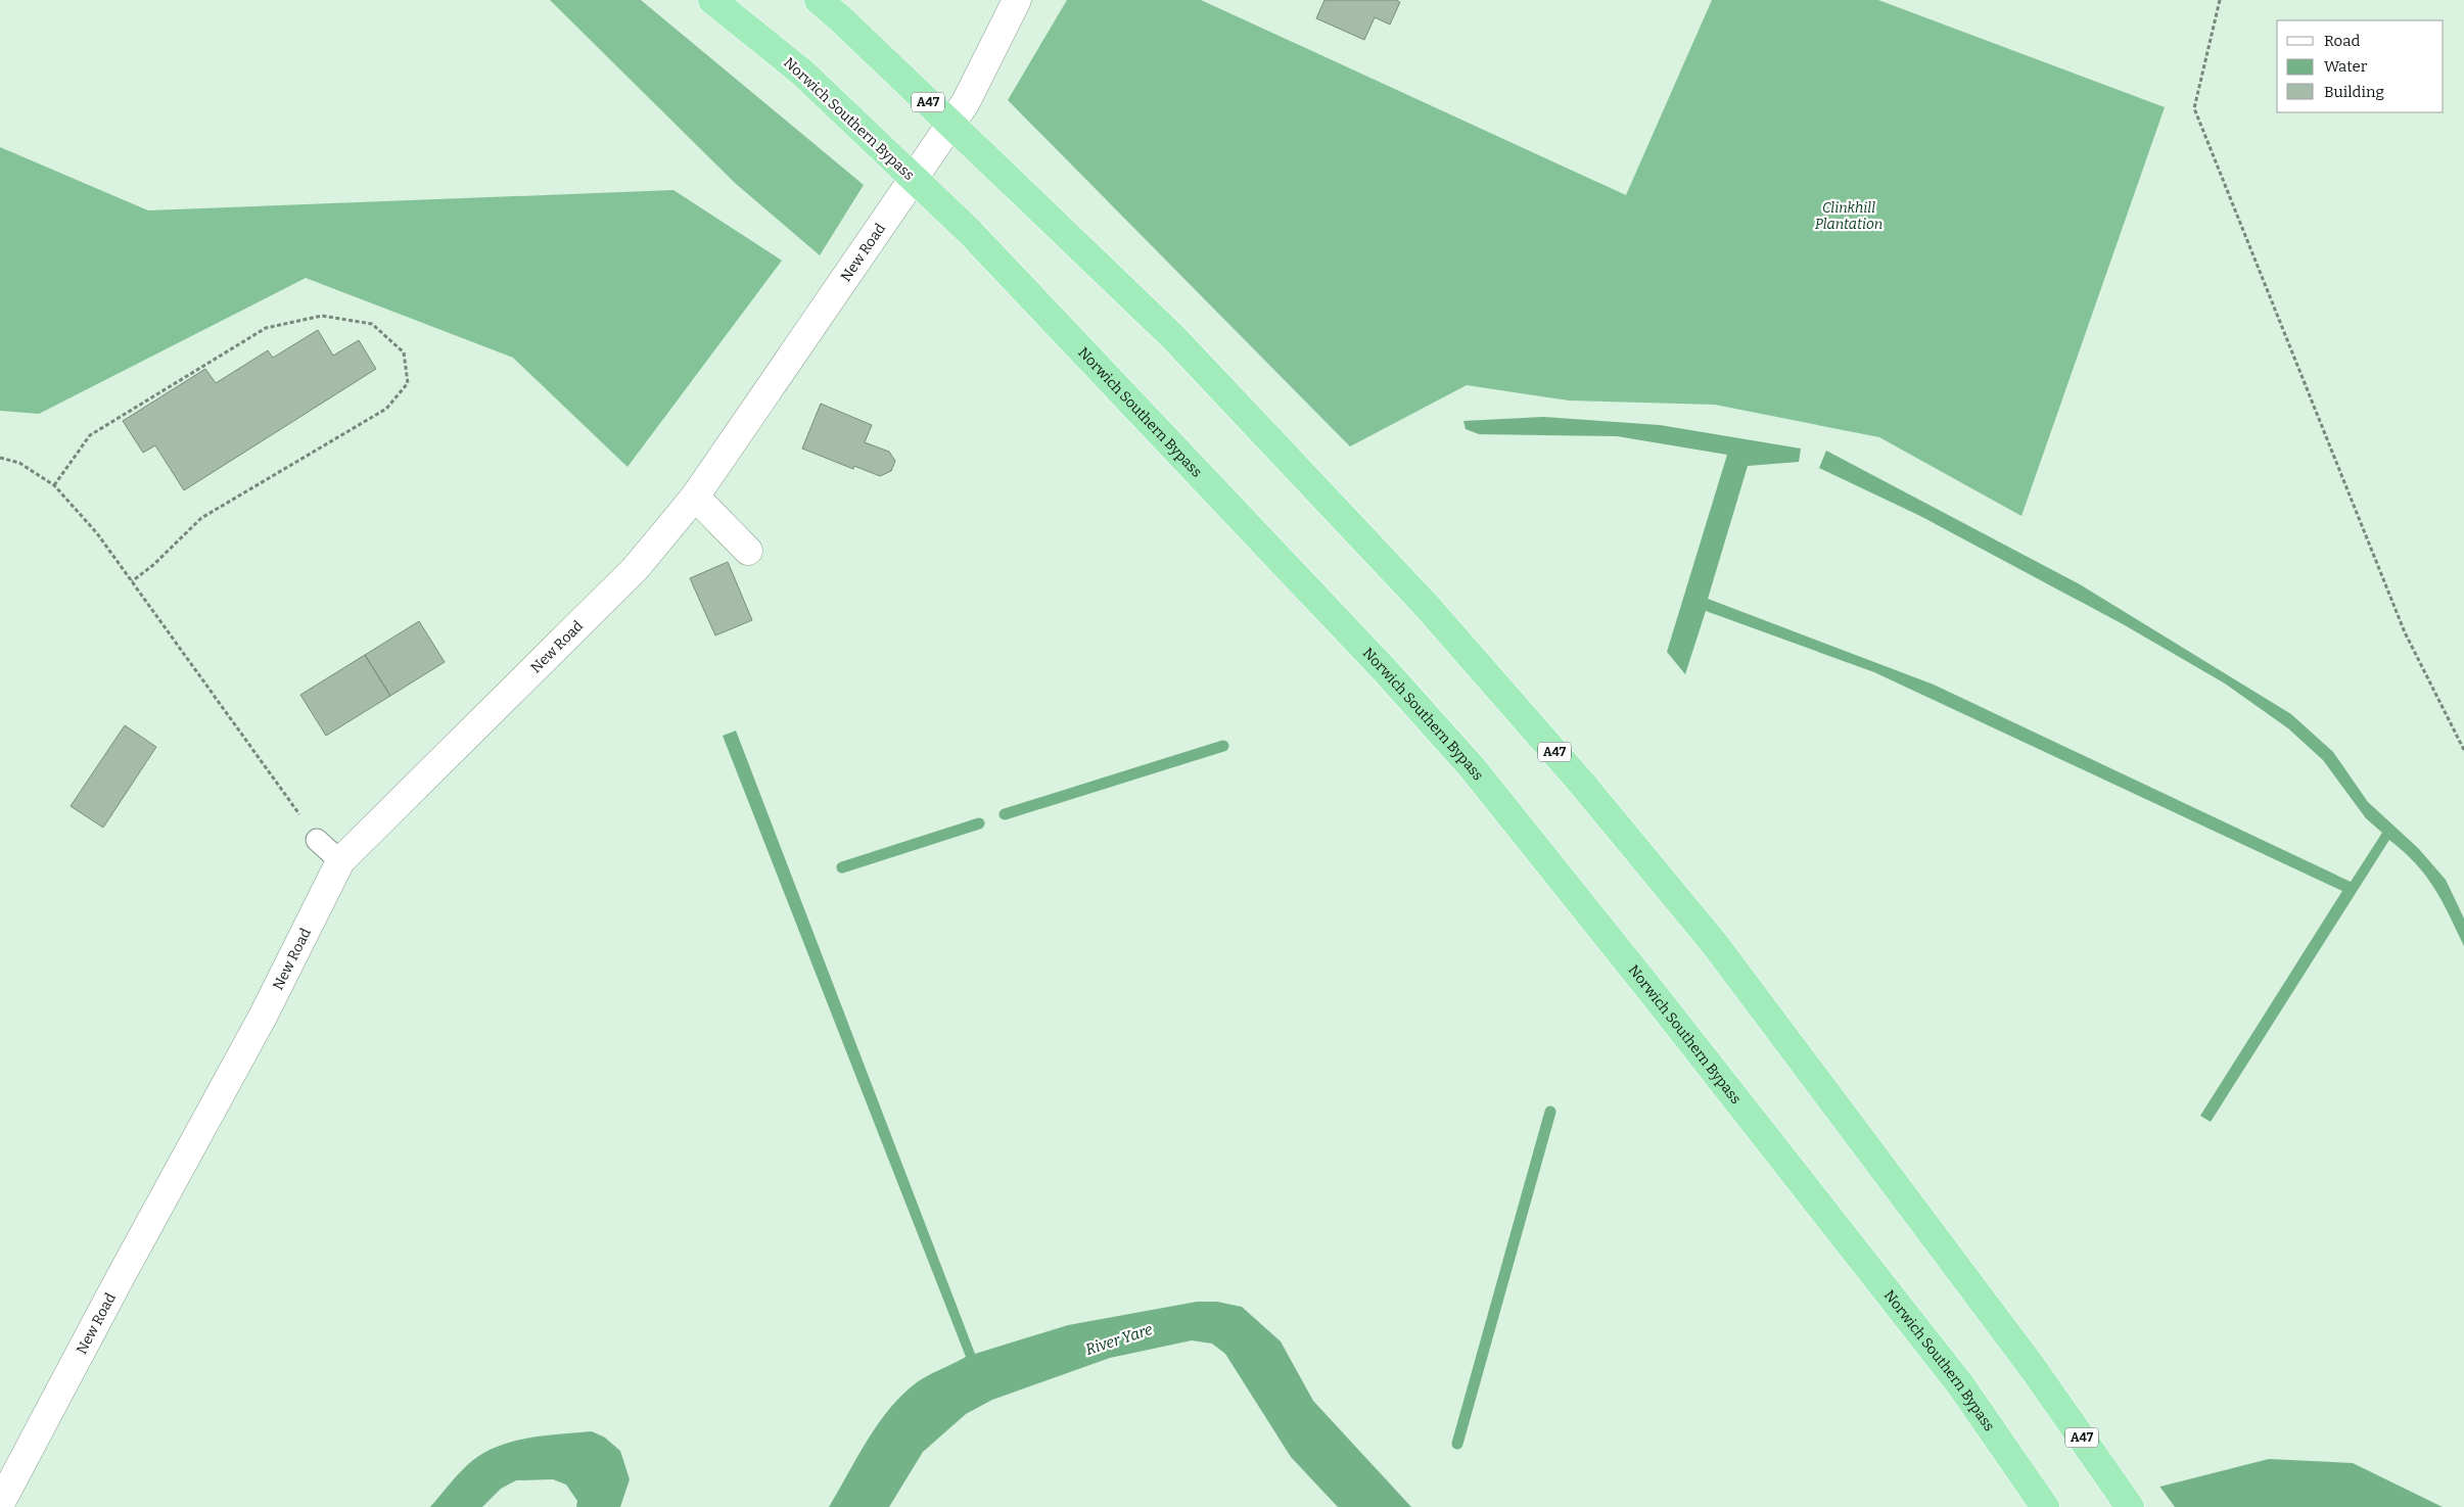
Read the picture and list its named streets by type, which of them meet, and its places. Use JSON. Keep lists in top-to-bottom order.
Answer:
{
  "streets": {
    "highway": ["A47", "Norwich Southern Bypass"],
    "street": ["New Road"]
  },
  "water": ["River Yare"],
  "parks": ["Clinkhill Plantation"],
  "legend": ["Road", "Water", "Building"]
}
